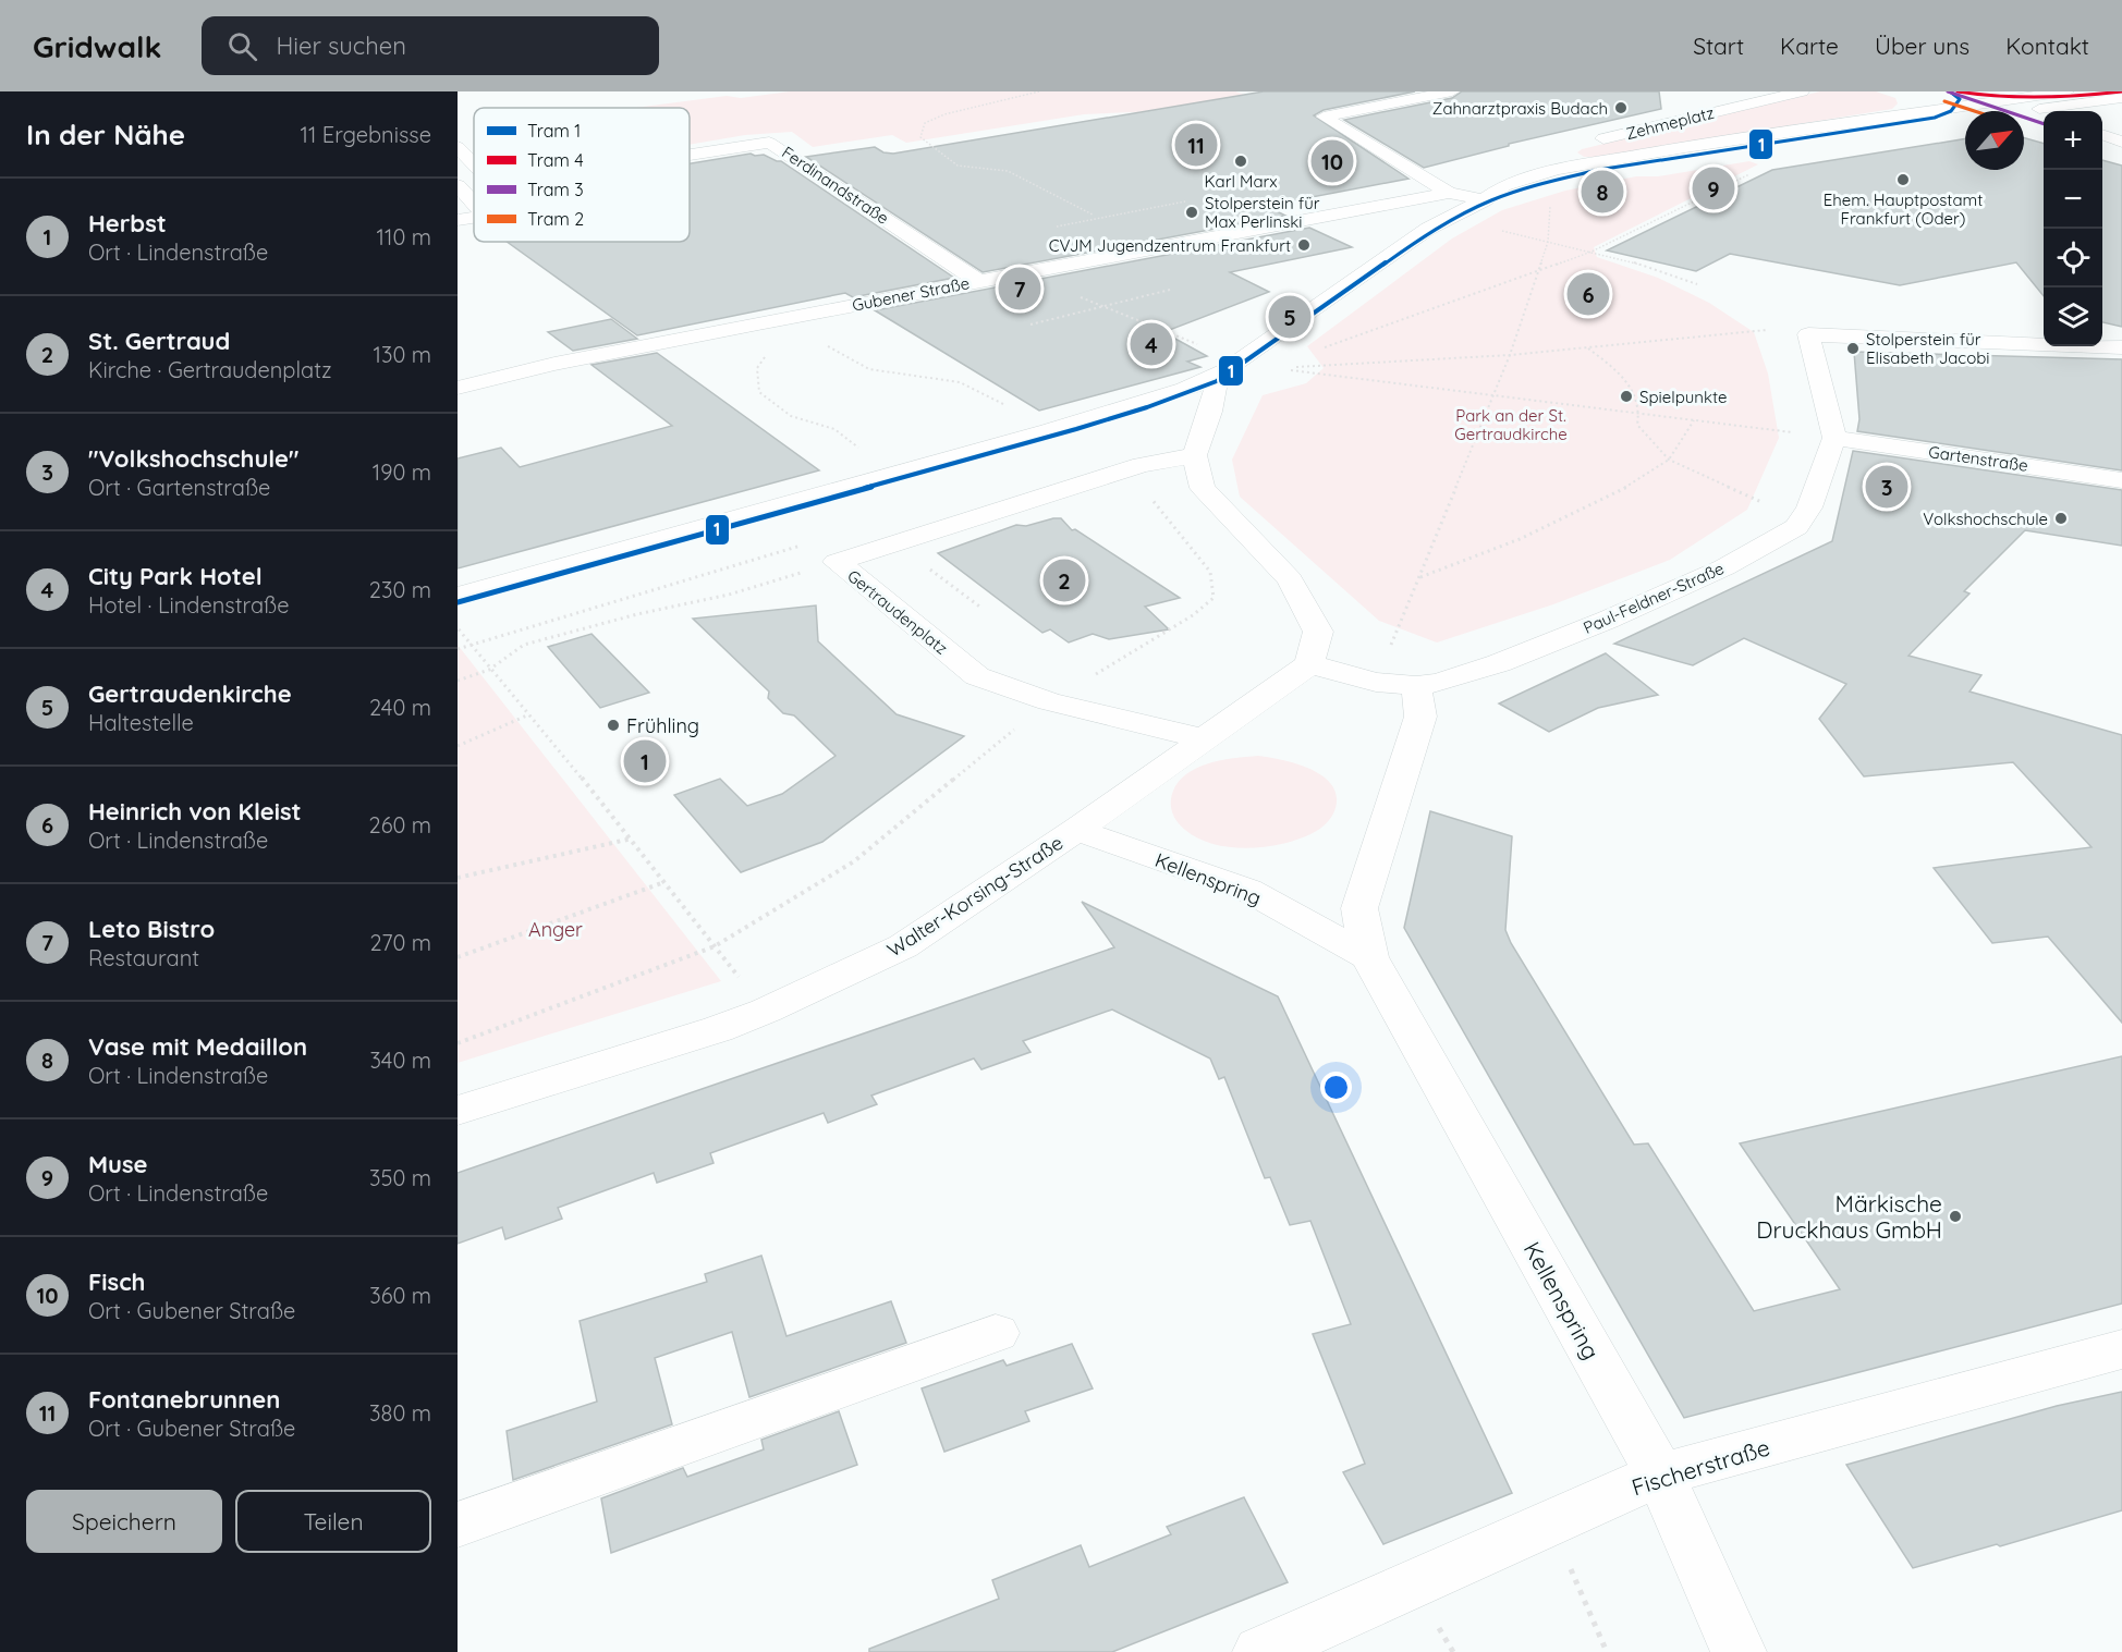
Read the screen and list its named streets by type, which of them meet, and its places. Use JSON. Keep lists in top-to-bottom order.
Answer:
{
  "streets": {
    "street": [
      "Zehmeplatz",
      "Ferdinandstraße",
      "Gubener Straße",
      "Gartenstraße",
      "Paul-Feldner-Straße",
      "Gertraudenplatz",
      "Kellenspring",
      "Walter-Korsing-Straße",
      "Fischerstraße"
    ]
  },
  "crossings": [
    ["Ferdinandstraße", "Gubener Straße"],
    ["Gartenstraße", "Paul-Feldner-Straße"],
    ["Paul-Feldner-Straße", "Kellenspring"],
    ["Paul-Feldner-Straße", "Walter-Korsing-Straße"],
    ["Gertraudenplatz", "Walter-Korsing-Straße"],
    ["Kellenspring", "Walter-Korsing-Straße"],
    ["Kellenspring", "Fischerstraße"]
  ],
  "parks": ["Park an der St. Gertraudkirche", "Anger"],
  "places": [
    "Zahnarztpraxis Budach",
    "Karl Marx",
    "Ehem. Hauptpostamt Frankfurt (Oder)",
    "Stolperstein für Max Perlinski",
    "CVJM Jugendzentrum Frankfurt",
    "Stolperstein für Elisabeth Jacobi",
    "Spielpunkte",
    "Volkshochschule",
    "Frühling",
    "Märkische Druckhaus GmbH"
  ],
  "lines": [
    "tram line 1",
    "tram line 4",
    "tram line 3",
    "tram line 2"
  ],
  "legend": [
    "Tram 1",
    "Tram 4",
    "Tram 3",
    "Tram 2"
  ],
  "north": "top right",
  "page": {
    "header": "Gridwalk",
    "search": "Hier suchen",
    "nav": [
      "Start",
      "Karte",
      "Über uns",
      "Kontakt"
    ],
    "heading": ["In der Nähe", "11 Ergebnisse"],
    "map_buttons": ["+", "−"],
    "pins": [
      "11",
      "10",
      "9",
      "8",
      "7",
      "6",
      "5",
      "4",
      "3",
      "2",
      "1"
    ],
    "list": [
      {
        "mark": "1",
        "name": "Herbst",
        "note": "Ort · Lindenstraße",
        "value": "110 m"
      },
      {
        "mark": "2",
        "name": "St. Gertraud",
        "note": "Kirche · Gertraudenplatz",
        "value": "130 m"
      },
      {
        "mark": "3",
        "name": "\"Volkshochschule\"",
        "note": "Ort · Gartenstraße",
        "value": "190 m"
      },
      {
        "mark": "4",
        "name": "City Park Hotel",
        "note": "Hotel · Lindenstraße",
        "value": "230 m"
      },
      {
        "mark": "5",
        "name": "Gertraudenkirche",
        "note": "Haltestelle",
        "value": "240 m"
      },
      {
        "mark": "6",
        "name": "Heinrich von Kleist",
        "note": "Ort · Lindenstraße",
        "value": "260 m"
      },
      {
        "mark": "7",
        "name": "Leto Bistro",
        "note": "Restaurant",
        "value": "270 m"
      },
      {
        "mark": "8",
        "name": "Vase mit Medaillon",
        "note": "Ort · Lindenstraße",
        "value": "340 m"
      },
      {
        "mark": "9",
        "name": "Muse",
        "note": "Ort · Lindenstraße",
        "value": "350 m"
      },
      {
        "mark": "10",
        "name": "Fisch",
        "note": "Ort · Gubener Straße",
        "value": "360 m"
      },
      {
        "mark": "11",
        "name": "Fontanebrunnen",
        "note": "Ort · Gubener Straße",
        "value": "380 m"
      }
    ],
    "buttons": ["Speichern", "Teilen"]
  }
}
